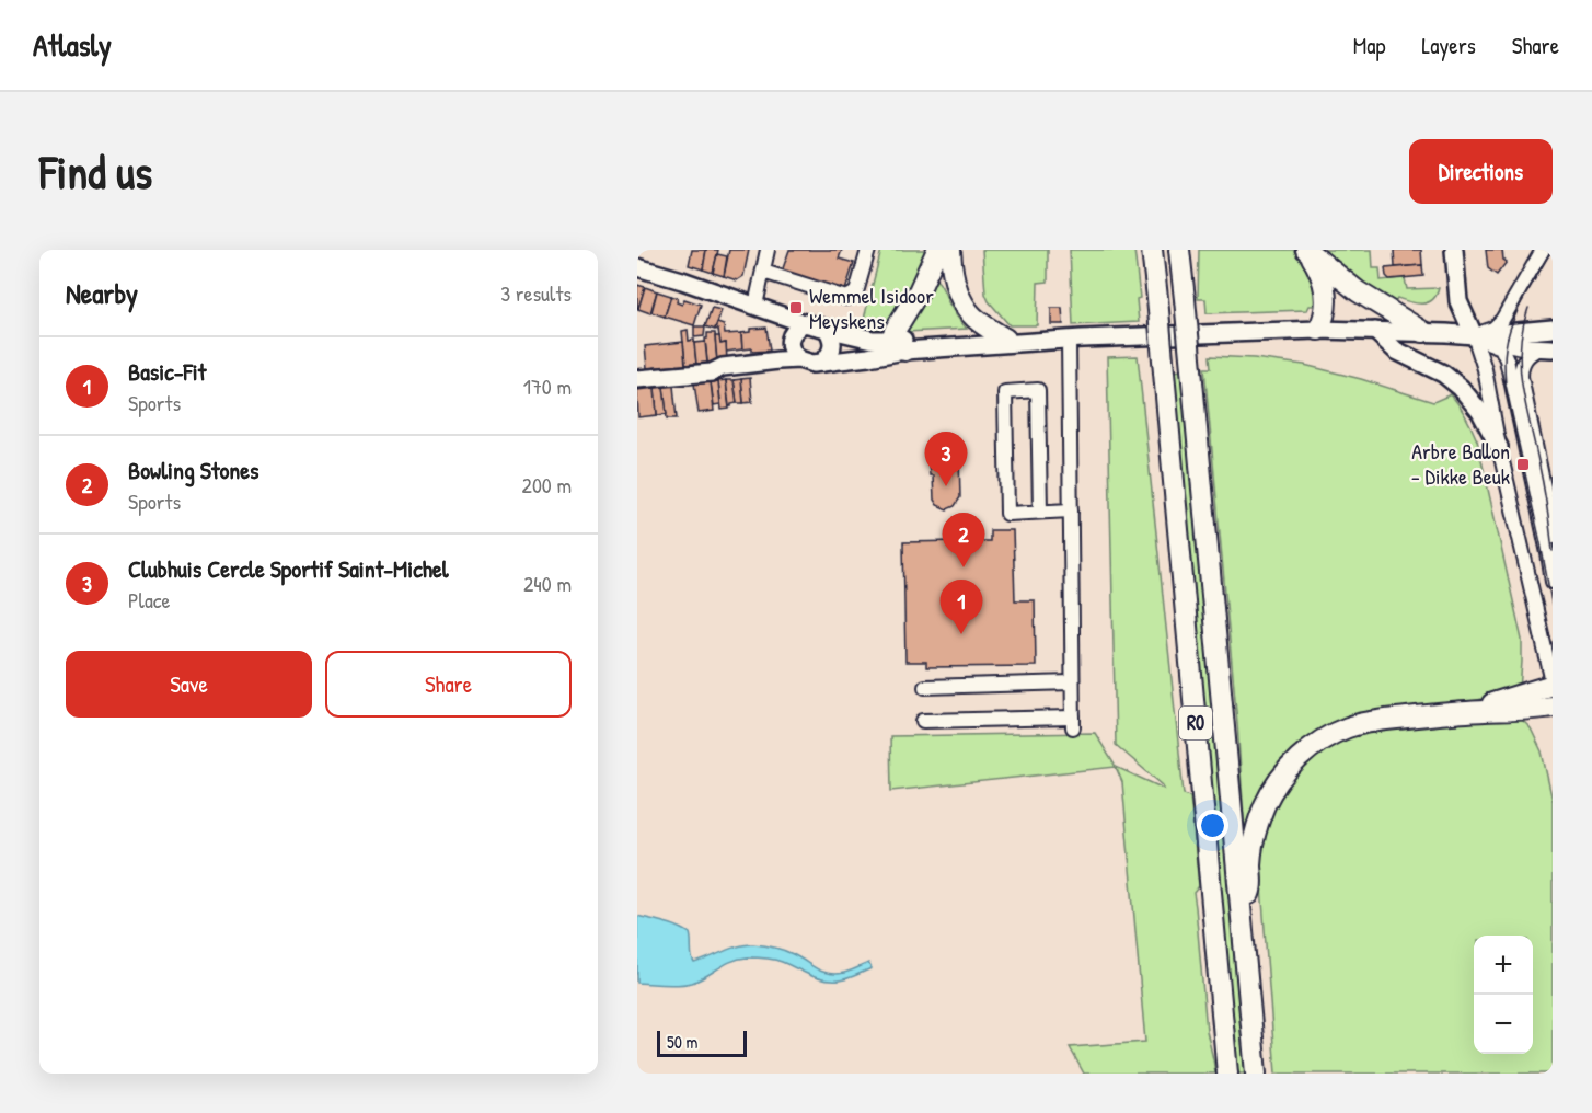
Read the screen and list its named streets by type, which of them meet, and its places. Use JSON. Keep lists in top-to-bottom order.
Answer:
{
  "streets": {
    "highway": ["R0"]
  },
  "places": {
    "transit": ["Wemmel Isidoor Meyskens", "Arbre Ballon - Dikke Beuk"]
  },
  "scale_bar": "50 m",
  "page": {
    "header": "Atlasly",
    "nav": ["Map", "Layers", "Share"],
    "buttons": [
      "Directions",
      ["Save", "Share"]
    ],
    "title": "Find us",
    "heading": ["Nearby", "3 results"],
    "list": [
      {
        "mark": "1",
        "name": "Basic-Fit",
        "note": "Sports",
        "value": "170 m"
      },
      {
        "mark": "2",
        "name": "Bowling Stones",
        "note": "Sports",
        "value": "200 m"
      },
      {
        "mark": "3",
        "name": "Clubhuis Cercle Sportif Saint-Michel",
        "note": "Place",
        "value": "240 m"
      }
    ],
    "pins": ["3", "2", "1"],
    "map_buttons": ["+", "−"],
    "scale": "50 m"
  }
}
